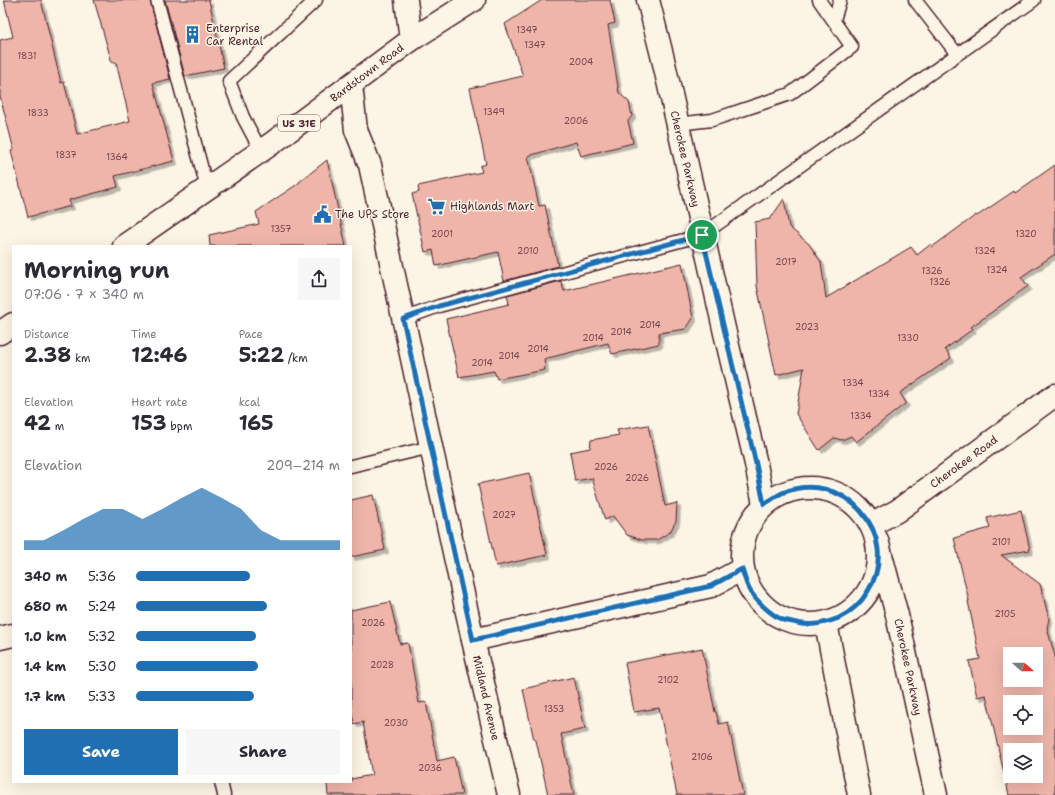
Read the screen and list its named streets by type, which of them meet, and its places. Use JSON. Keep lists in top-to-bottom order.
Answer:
{
  "streets": {
    "main road": [
      "Bardstown Road",
      "US 31E",
      "Cherokee Parkway",
      "Cherokee Road",
      "Midland Avenue"
    ]
  },
  "crossings": [
    ["Bardstown Road", "Midland Avenue"],
    ["Cherokee Parkway", "Cherokee Road"]
  ],
  "places": {
    "building": ["Enterprise Car Rental"],
    "supermarket": ["Highlands Mart"],
    "public building": ["The UPS Store"]
  },
  "house_numbers": [
    "1347",
    "1347",
    "1831",
    "2004",
    "1349",
    "1833",
    "2006",
    "1837",
    "1364",
    "1357",
    "2001",
    "1320",
    "2010",
    "1324",
    "2017",
    "1324",
    "1326",
    "1326",
    "2014",
    "2023",
    "2014",
    "2014",
    "1330",
    "2014",
    "2014",
    "2014",
    "1334",
    "1334",
    "1334",
    "2026",
    "2026",
    "2027",
    "2101",
    "2105",
    "2026",
    "2028",
    "2102",
    "1353",
    "2030",
    "2106",
    "2036"
  ],
  "north": "right",
  "page": {
    "heading": ["Morning run", "07:06 · 7 × 340 m"],
    "stats": [
      ["Distance", "2.38 km"],
      ["Time", "12:46"],
      ["Pace", "5:22 /km"],
      ["Elevation", "42 m"],
      ["Heart rate", "153 bpm"],
      ["kcal", "165"]
    ],
    "chart": ["Elevation", "209–214 m"],
    "list": [
      {
        "name": "340 m",
        "note": "5:36"
      },
      {
        "name": "680 m",
        "note": "5:24"
      },
      {
        "name": "1.0 km",
        "note": "5:32"
      },
      {
        "name": "1.4 km",
        "note": "5:30"
      },
      {
        "name": "1.7 km",
        "note": "5:33"
      }
    ],
    "buttons": ["Save", "Share"]
  }
}
